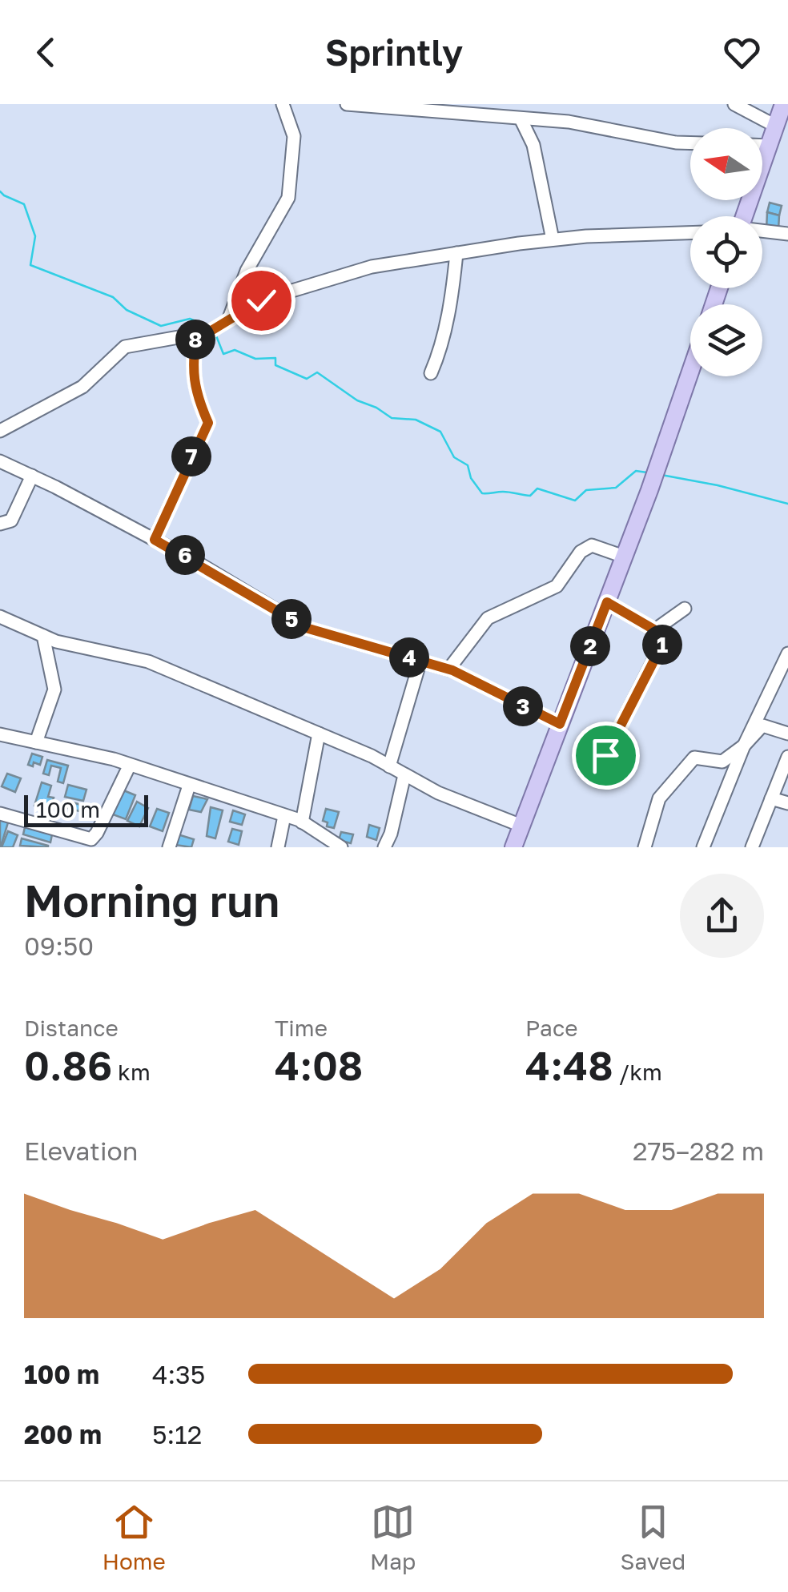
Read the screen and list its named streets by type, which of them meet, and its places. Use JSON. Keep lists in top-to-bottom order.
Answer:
{
  "scale_bar": "100 m",
  "north": "left",
  "page": {
    "header": "Sprintly",
    "pins": [
      "8",
      "7",
      "6",
      "5",
      "1",
      "2",
      "4",
      "3"
    ],
    "scale": "100 m",
    "heading": ["Morning run", "09:50"],
    "stats": [
      ["Distance", "0.86 km"],
      ["Time", "4:08"],
      ["Pace", "4:48 /km"]
    ],
    "chart": ["Elevation", "275–282 m"],
    "list": [
      {
        "name": "100 m",
        "note": "4:35"
      },
      {
        "name": "200 m",
        "note": "5:12"
      }
    ],
    "tabs": ["Home", "Map", "Saved"]
  }
}
